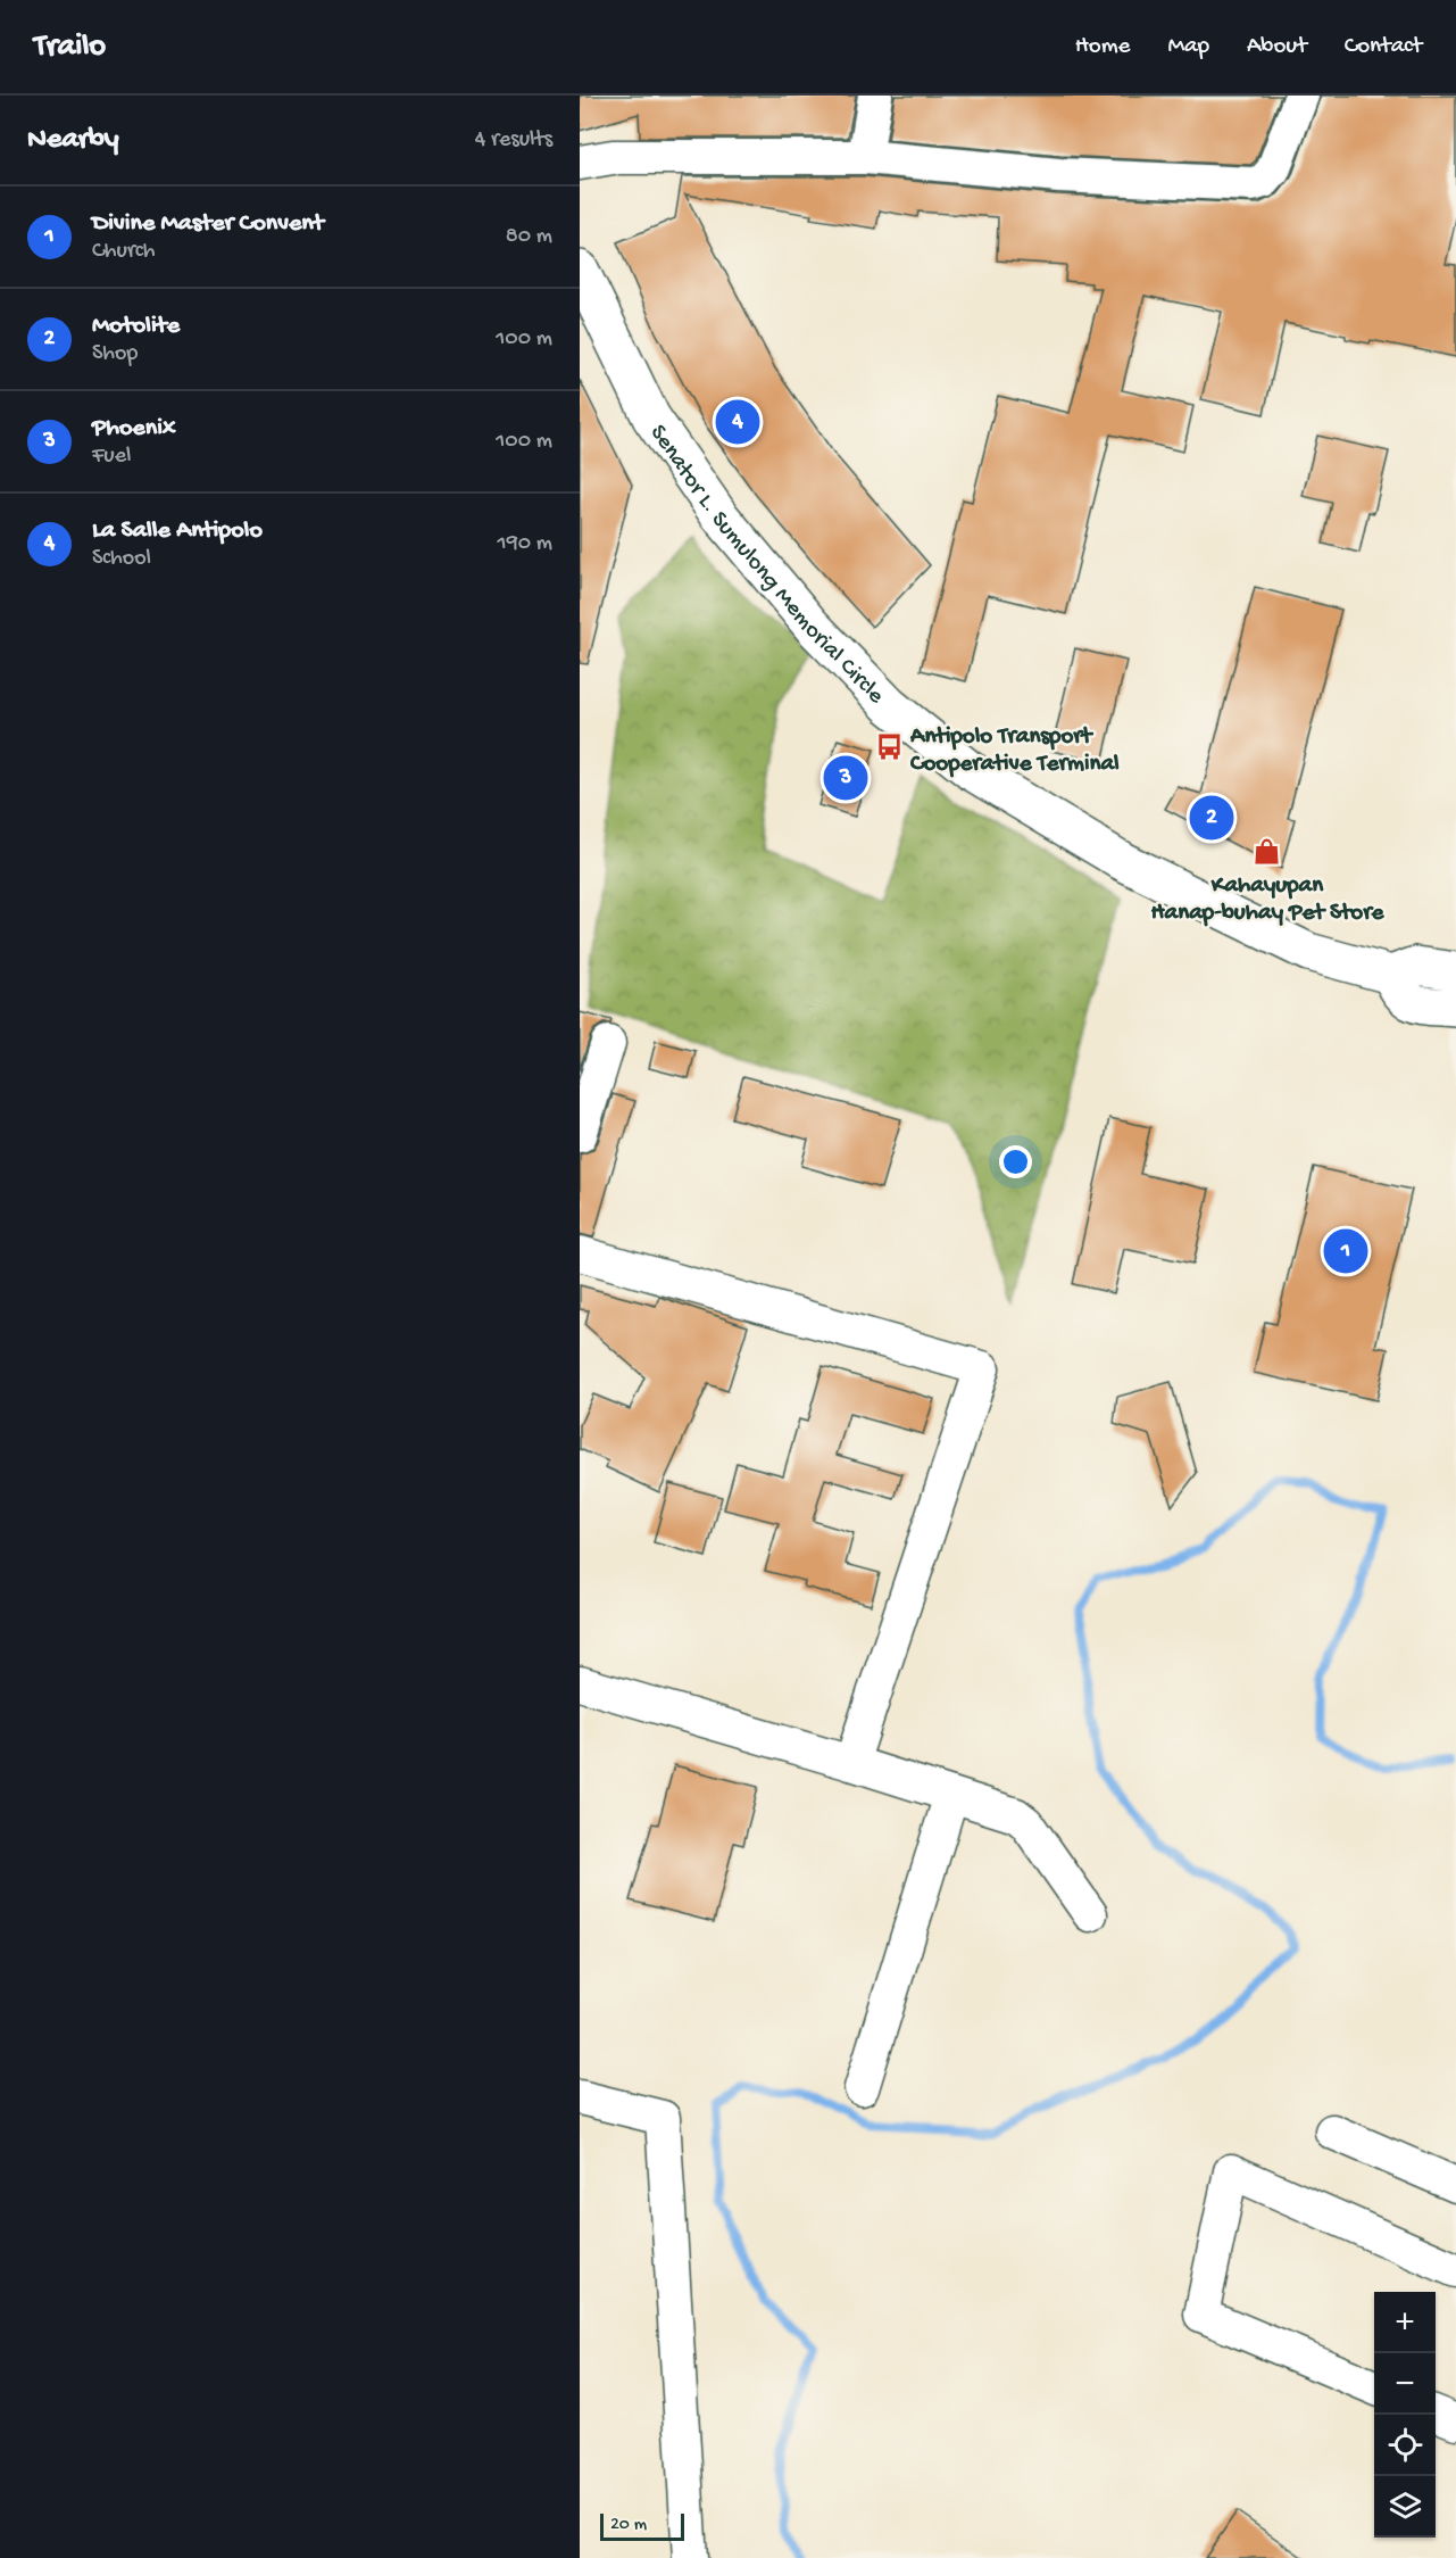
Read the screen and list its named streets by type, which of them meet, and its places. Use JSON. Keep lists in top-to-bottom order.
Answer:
{
  "streets": {
    "main road": ["Senator L. Sumulong Memorial Circle"]
  },
  "places": {
    "bus stop": ["Antipolo Transport Cooperative Terminal"],
    "shop": ["Kahayupan Hanap-buhay Pet Store"]
  },
  "scale_bar": "20 m",
  "page": {
    "header": "Trailo",
    "nav": [
      "Home",
      "Map",
      "About",
      "Contact"
    ],
    "heading": ["Nearby", "4 results"],
    "list": [
      {
        "mark": "1",
        "name": "Divine Master Convent",
        "note": "Church",
        "value": "80 m"
      },
      {
        "mark": "2",
        "name": "Motolite",
        "note": "Shop",
        "value": "100 m"
      },
      {
        "mark": "3",
        "name": "Phoenix",
        "note": "Fuel",
        "value": "100 m"
      },
      {
        "mark": "4",
        "name": "La Salle Antipolo",
        "note": "School",
        "value": "190 m"
      }
    ],
    "pins": [
      "4",
      "3",
      "2",
      "1"
    ],
    "map_buttons": ["+", "−"],
    "scale": "20 m"
  }
}
